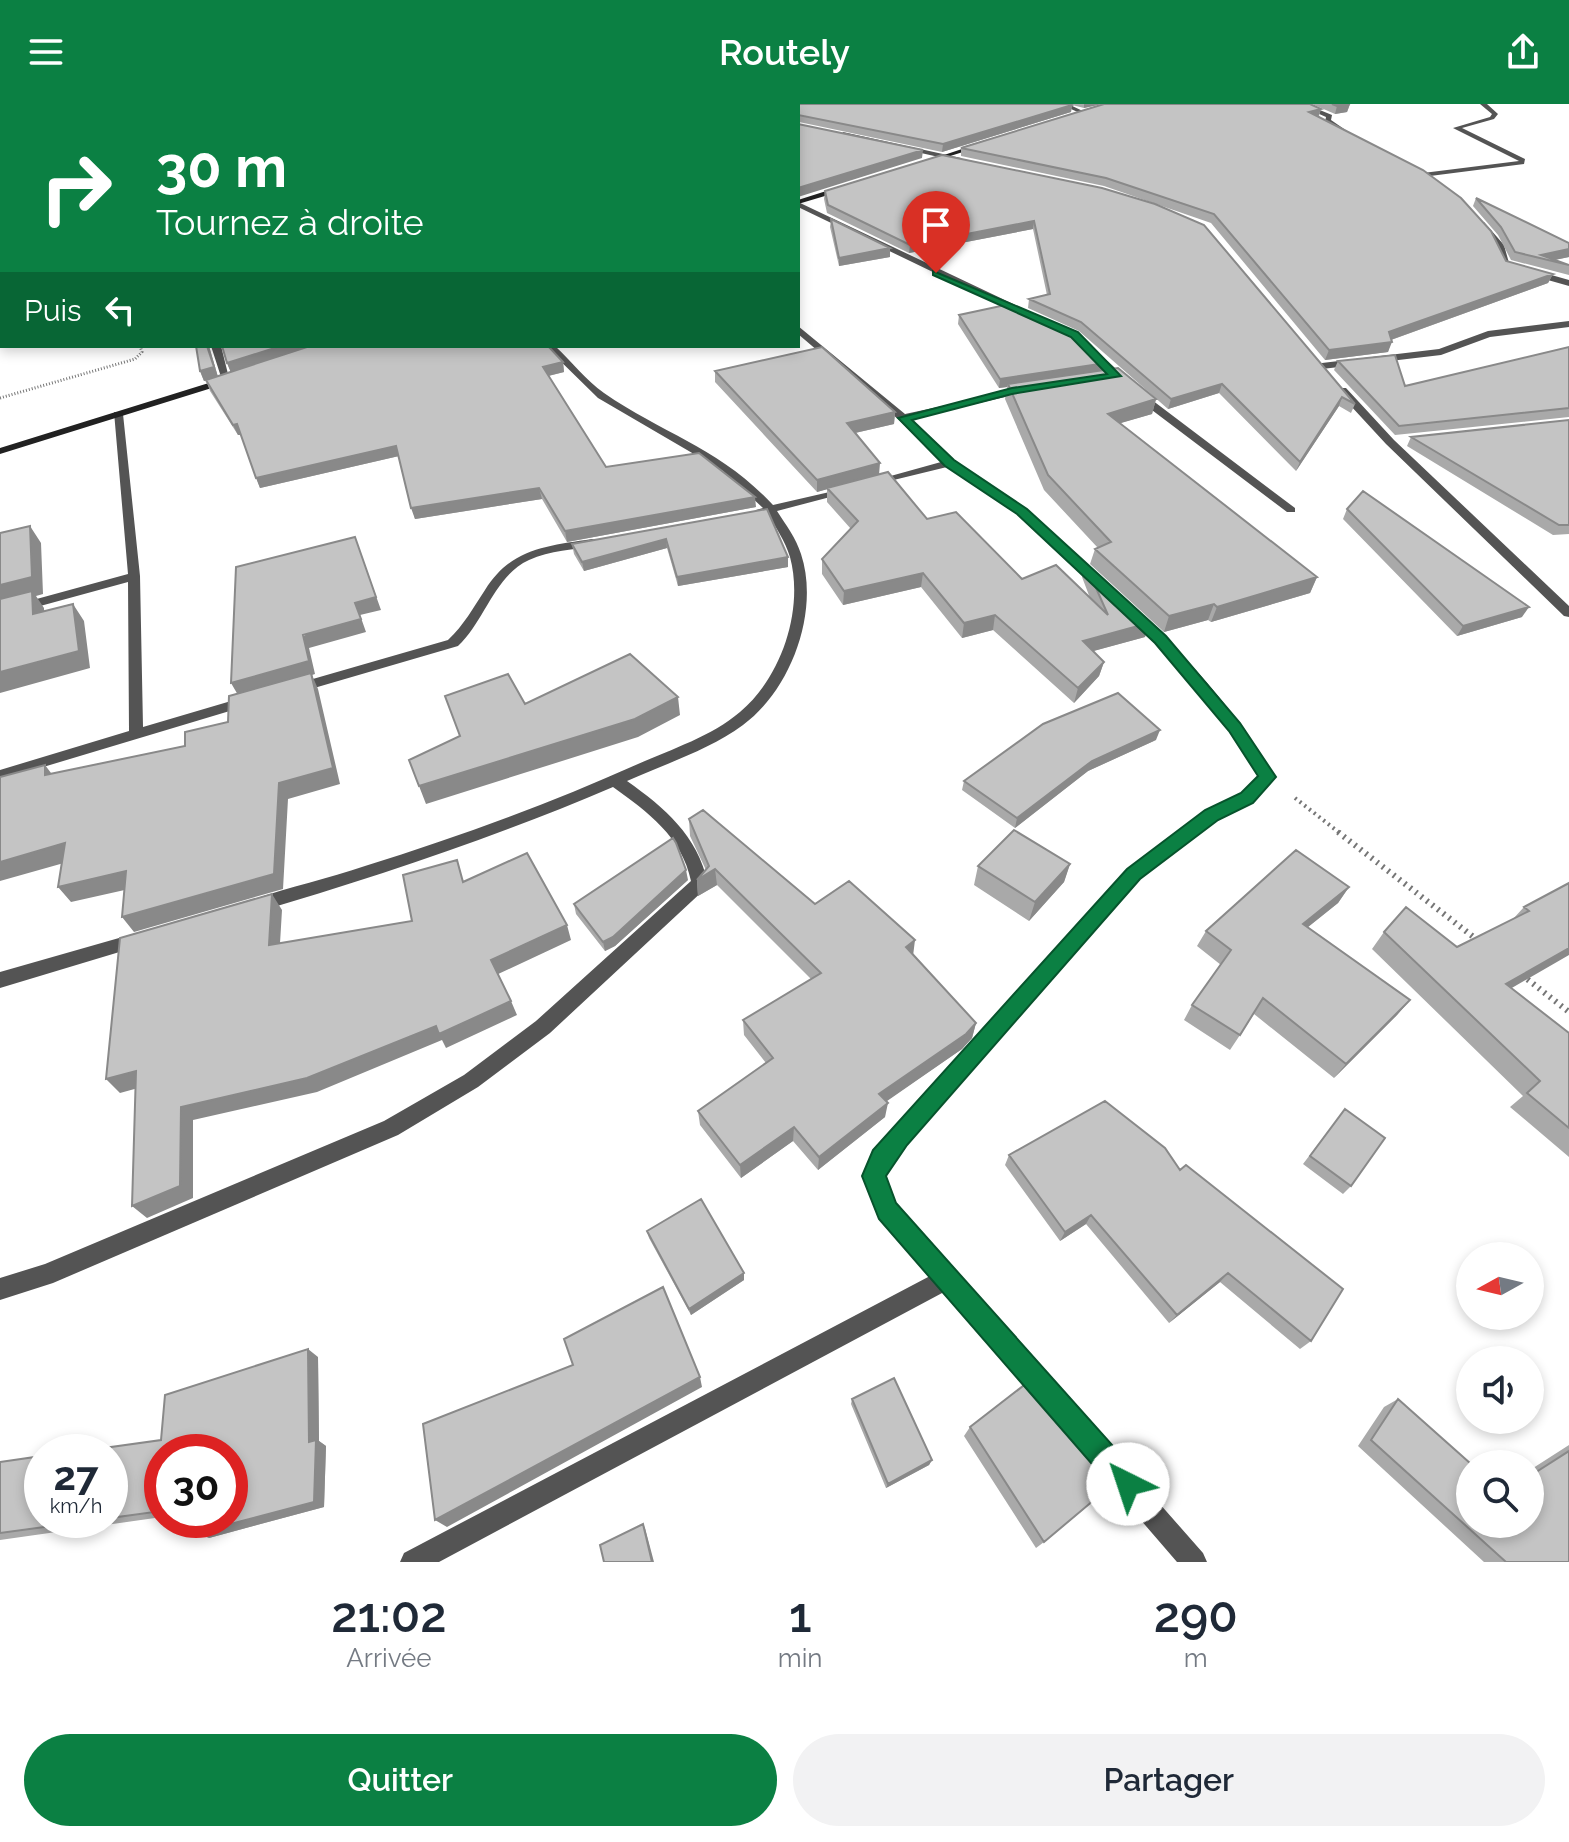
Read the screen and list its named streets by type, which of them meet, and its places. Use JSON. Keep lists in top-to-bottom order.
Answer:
{
  "north": "left",
  "page": {
    "header": "Routely",
    "turn": ["30 m", "Tournez à droite"],
    "then": "Puis",
    "speed": "27 km/h",
    "limit": "30",
    "eta": [
      "21:02",
      "Arrivée",
      "1",
      "min",
      "290",
      "m"
    ],
    "buttons": ["Quitter", "Partager"]
  }
}
